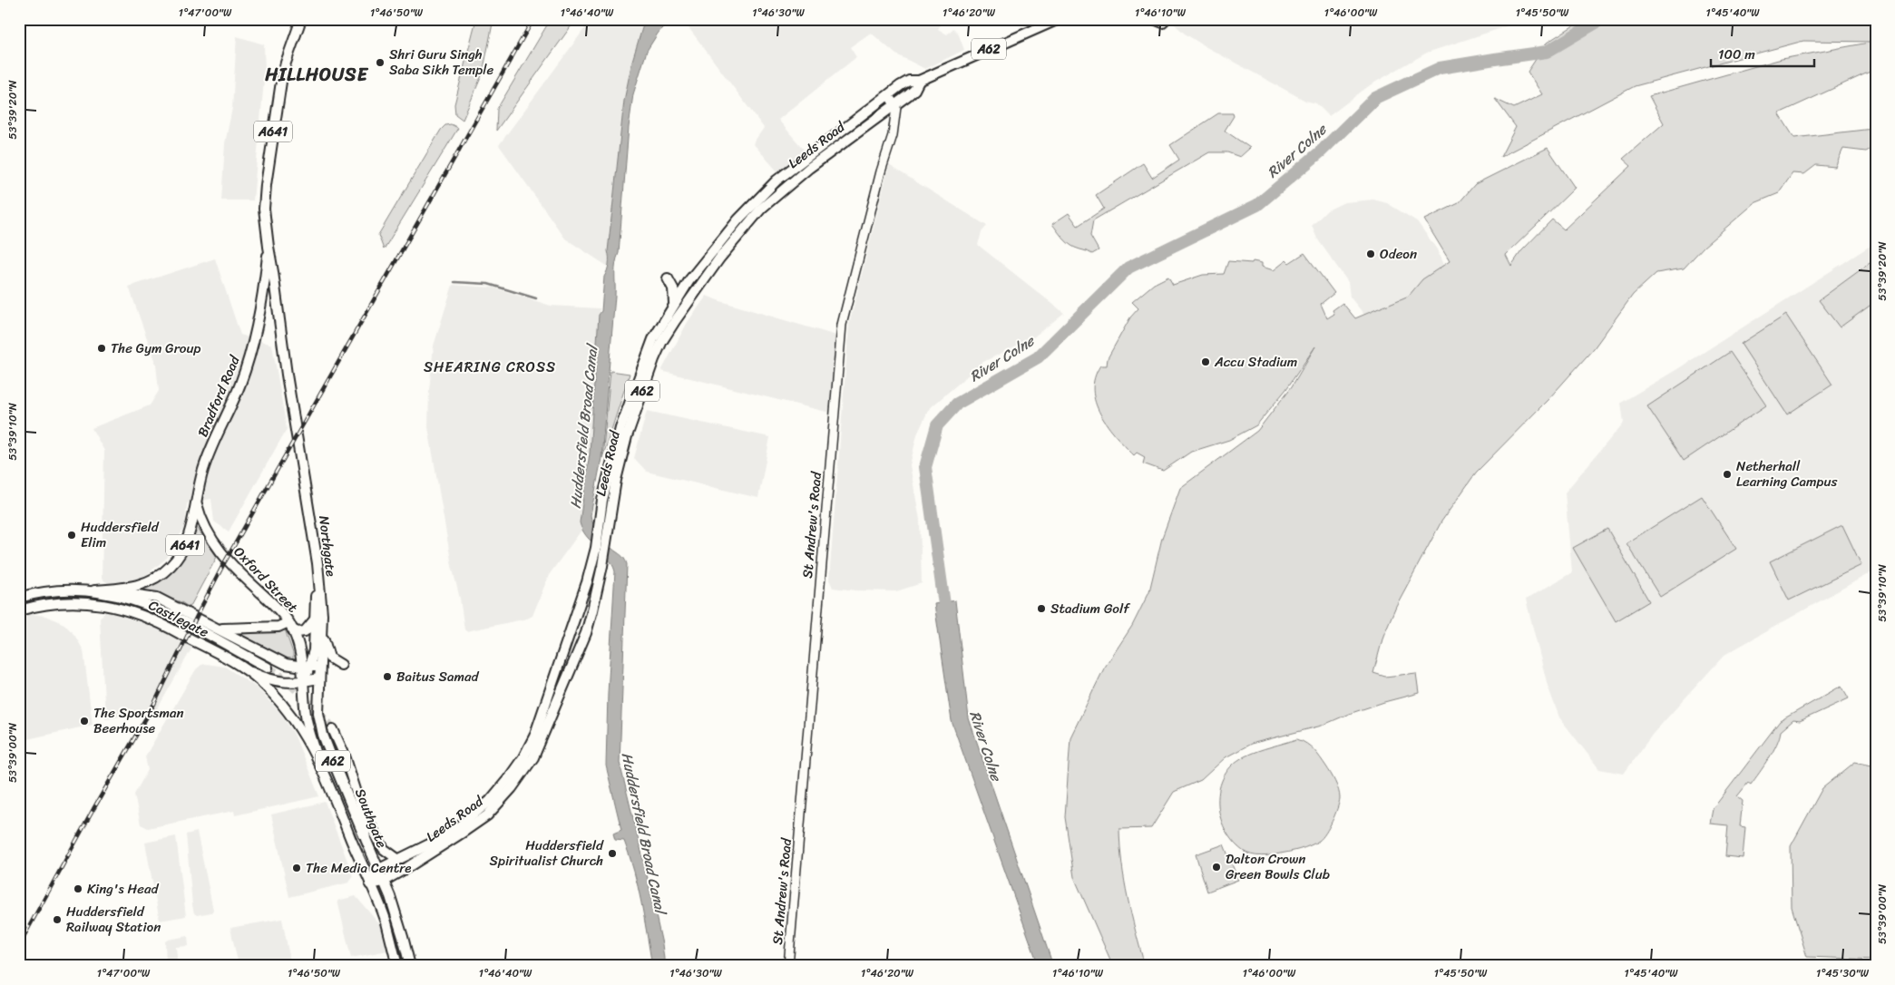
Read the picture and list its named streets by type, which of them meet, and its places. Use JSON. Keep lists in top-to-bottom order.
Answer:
{
  "streets": {
    "main road": [
      "A62",
      "A641",
      "Leeds Road",
      "Bradford Road",
      "St Andrew's Road",
      "Northgate",
      "Oxford Street",
      "Castlegate",
      "Southgate"
    ]
  },
  "crossings": [
    ["A62", "Leeds Road"],
    ["A62", "Southgate"],
    ["A641", "Bradford Road"],
    ["A641", "Northgate"],
    ["A641", "Oxford Street"],
    ["A641", "Castlegate"],
    ["A641", "Southgate"],
    ["Leeds Road", "St Andrew's Road"],
    ["Leeds Road", "Southgate"],
    ["Bradford Road", "Northgate"],
    ["Bradford Road", "Oxford Street"],
    ["Northgate", "Oxford Street"],
    ["Northgate", "Castlegate"],
    ["Northgate", "Southgate"],
    ["Oxford Street", "Castlegate"],
    ["Castlegate", "Southgate"]
  ],
  "districts": ["HILLHOUSE", "SHEARING CROSS"],
  "water": ["River Colne", "Huddersfield Broad Canal"],
  "places": [
    "Shri Guru Singh Saba Sikh Temple",
    "Odeon",
    "The Gym Group",
    "Accu Stadium",
    "Netherhall Learning Campus",
    "Huddersfield Elim",
    "Stadium Golf",
    "Baitus Samad",
    "The Sportsman Beerhouse",
    "Huddersfield Spiritualist Church",
    "Dalton Crown Green Bowls Club",
    "The Media Centre",
    "King's Head",
    "Huddersfield Railway Station"
  ],
  "scale_bar": "100 m",
  "coordinates": [
    "1°47'00\"W",
    "1°46'50\"W",
    "1°46'40\"W",
    "1°46'30\"W",
    "1°46'20\"W",
    "1°46'10\"W",
    "1°46'00\"W",
    "1°45'50\"W",
    "1°45'40\"W",
    "53°39'20\"N",
    "53°39'10\"N",
    "53°39'00\"N",
    "1°45'30\"W"
  ]
}
